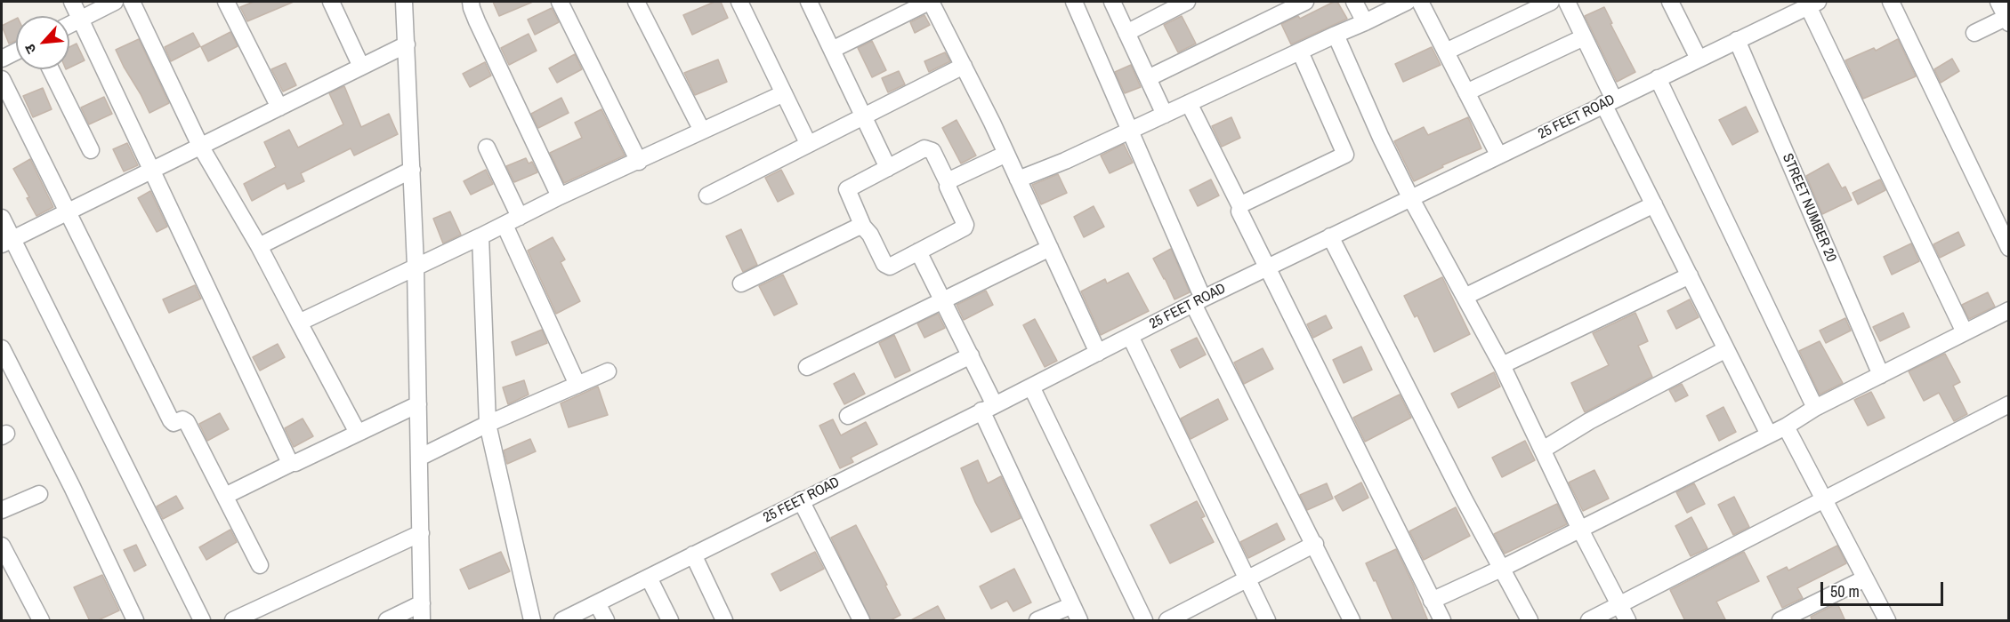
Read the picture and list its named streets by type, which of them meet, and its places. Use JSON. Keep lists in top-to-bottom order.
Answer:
{
  "streets": {
    "street": ["25 FEET ROAD", "STREET NUMBER 20"]
  },
  "crossings": [
    ["25 FEET ROAD", "STREET NUMBER 20"]
  ],
  "scale_bar": "50 m",
  "north": "bottom left"
}
